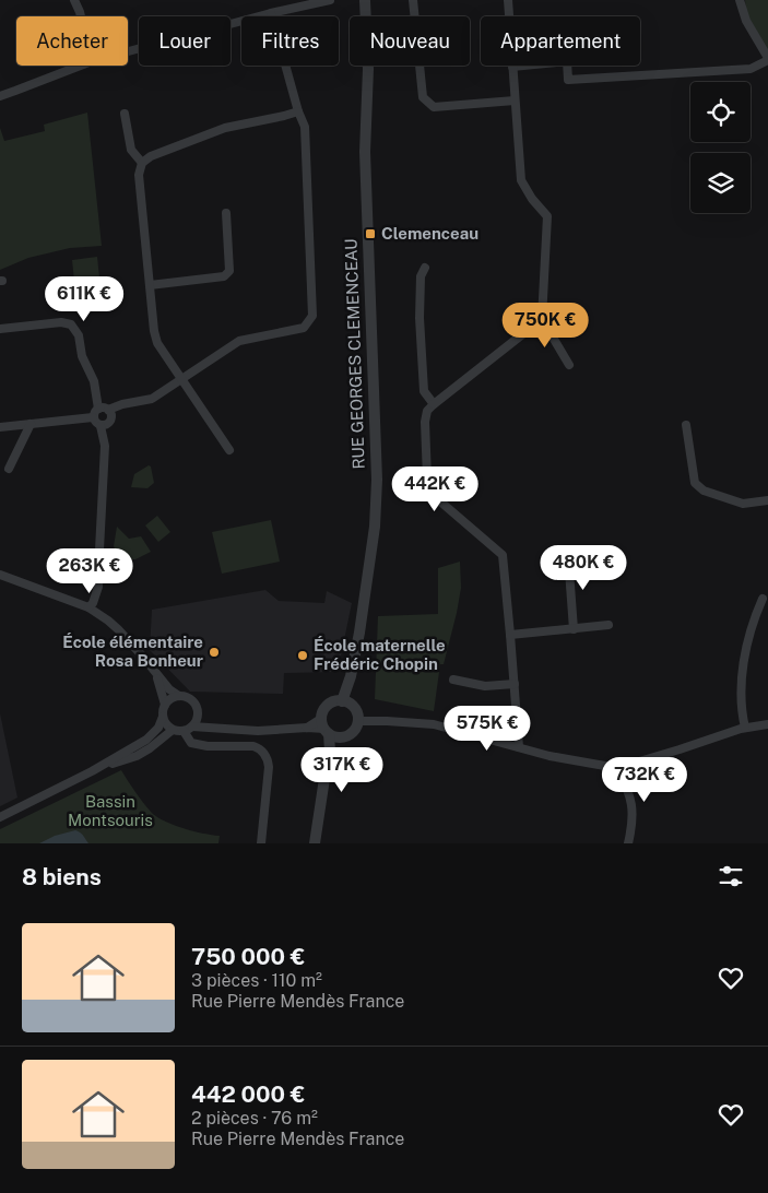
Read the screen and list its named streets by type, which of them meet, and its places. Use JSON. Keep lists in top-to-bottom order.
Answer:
{
  "streets": {
    "street": ["RUE GEORGES CLEMENCEAU"]
  },
  "parks": ["Bassin Montsouris"],
  "places": {
    "transit": ["Clemenceau"],
    "other": ["École élémentaire Rosa Bonheur", "École maternelle Frédéric Chopin"]
  },
  "page": {
    "chip": [
      "Acheter",
      "Louer",
      "Filtres",
      "Nouveau",
      "Appartement"
    ],
    "price": [
      "611K €",
      "750K €",
      "442K €",
      "480K €",
      "263K €",
      "575K €",
      "317K €",
      "732K €"
    ],
    "heading": "8 biens",
    "list": [
      {
        "name": "750 000 €",
        "note": "3 pièces · 110 m² · Rue Pierre Mendès France"
      },
      {
        "name": "442 000 €",
        "note": "2 pièces · 76 m² · Rue Pierre Mendès France"
      }
    ]
  }
}
